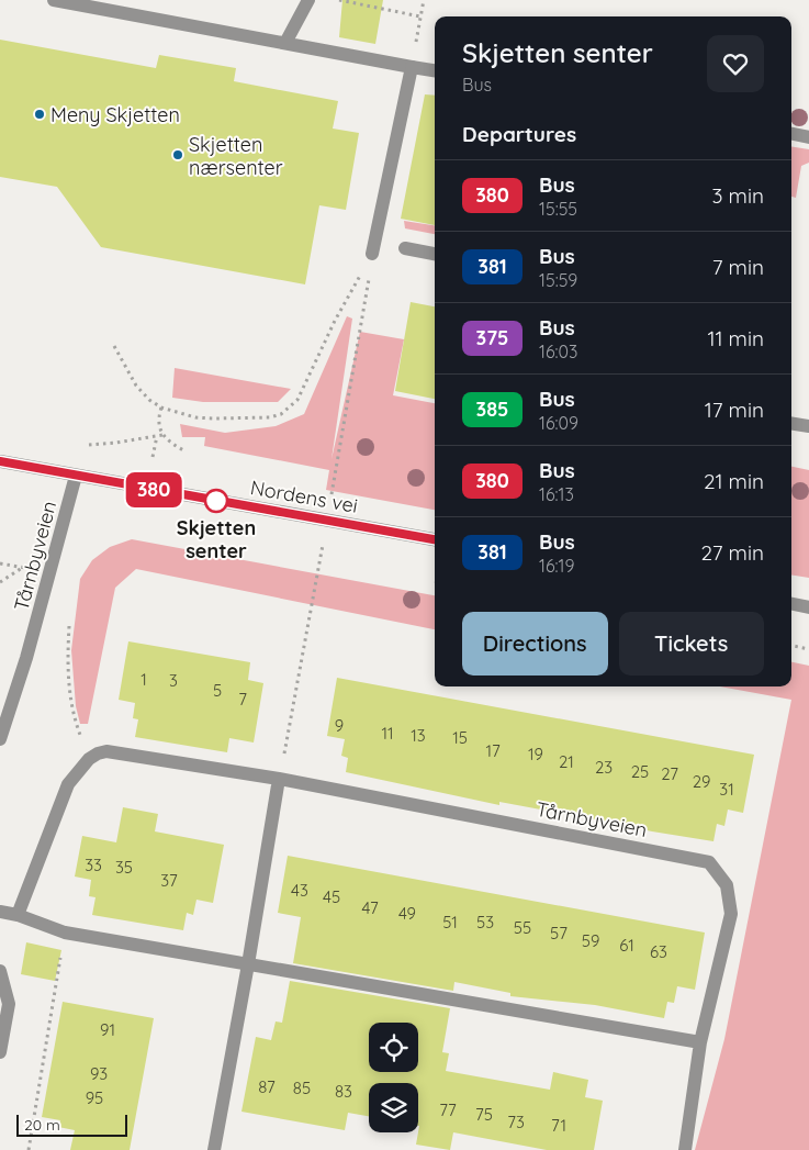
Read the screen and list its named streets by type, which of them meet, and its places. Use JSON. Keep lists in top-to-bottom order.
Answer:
{
  "streets": {
    "street": ["Nordens vei", "Tårnbyveien"]
  },
  "crossings": [
    ["Nordens vei", "Tårnbyveien"]
  ],
  "places": ["Meny Skjetten", "Skjetten nærsenter", "Skjetten senter"],
  "lines": ["bus line 380"],
  "house_numbers": [
    "1",
    "3",
    "5",
    "7",
    "9",
    "11",
    "13",
    "15",
    "17",
    "19",
    "21",
    "23",
    "25",
    "27",
    "29",
    "31",
    "33",
    "35",
    "37",
    "43",
    "45",
    "47",
    "49",
    "51",
    "53",
    "55",
    "57",
    "59",
    "61",
    "63",
    "91",
    "93",
    "87",
    "85",
    "83",
    "95",
    "77",
    "75",
    "73",
    "71"
  ],
  "scale_bar": "20 m",
  "page": {
    "on_map": "380",
    "heading": [
      ["Skjetten senter", "Bus"],
      "Departures"
    ],
    "list": [
      {
        "mark": "380",
        "name": "Bus",
        "note": "15:55",
        "value": "3 min"
      },
      {
        "mark": "381",
        "name": "Bus",
        "note": "15:59",
        "value": "7 min"
      },
      {
        "mark": "375",
        "name": "Bus",
        "note": "16:03",
        "value": "11 min"
      },
      {
        "mark": "385",
        "name": "Bus",
        "note": "16:09",
        "value": "17 min"
      },
      {
        "mark": "380",
        "name": "Bus",
        "note": "16:13",
        "value": "21 min"
      },
      {
        "mark": "381",
        "name": "Bus",
        "note": "16:19",
        "value": "27 min"
      }
    ],
    "buttons": ["Directions", "Tickets"],
    "scale": "20 m"
  }
}
